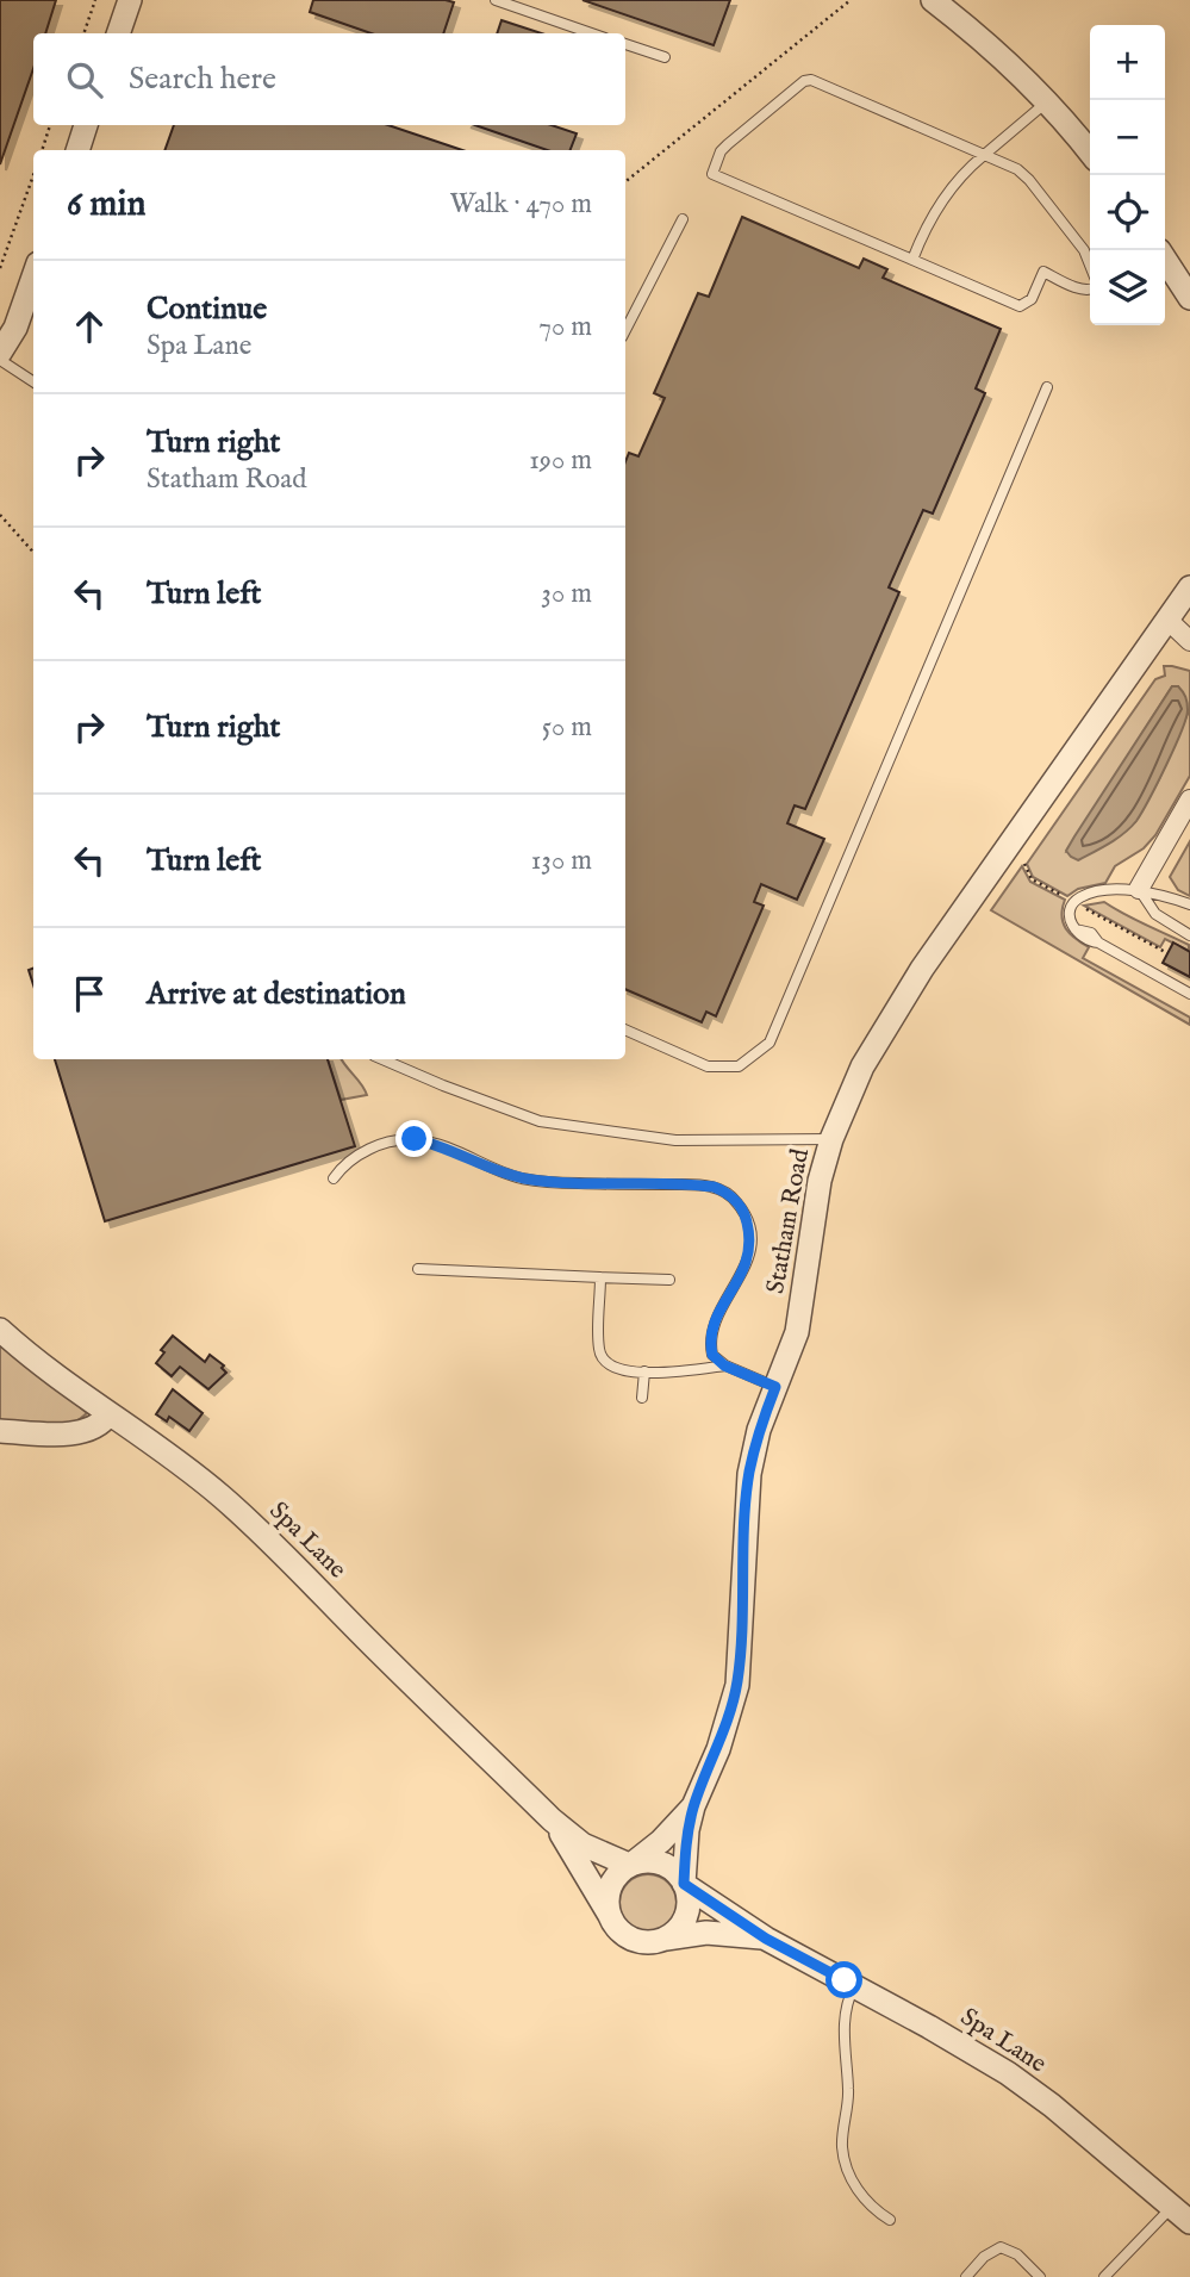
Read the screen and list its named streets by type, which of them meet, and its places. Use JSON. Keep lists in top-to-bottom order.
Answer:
{
  "streets": {
    "street": ["Statham Road", "Spa Lane"]
  },
  "crossings": [
    ["Statham Road", "Spa Lane"]
  ],
  "page": {
    "map_buttons": ["+", "−"],
    "search": "Search here",
    "heading": ["6 min", "Walk · 470 m"],
    "list": [
      ["Continue", "Spa Lane", "70 m"],
      ["Turn right", "Statham Road", "190 m"],
      ["Turn left", "30 m"],
      ["Turn right", "50 m"],
      ["Turn left", "130 m"],
      "Arrive at destination"
    ]
  }
}
